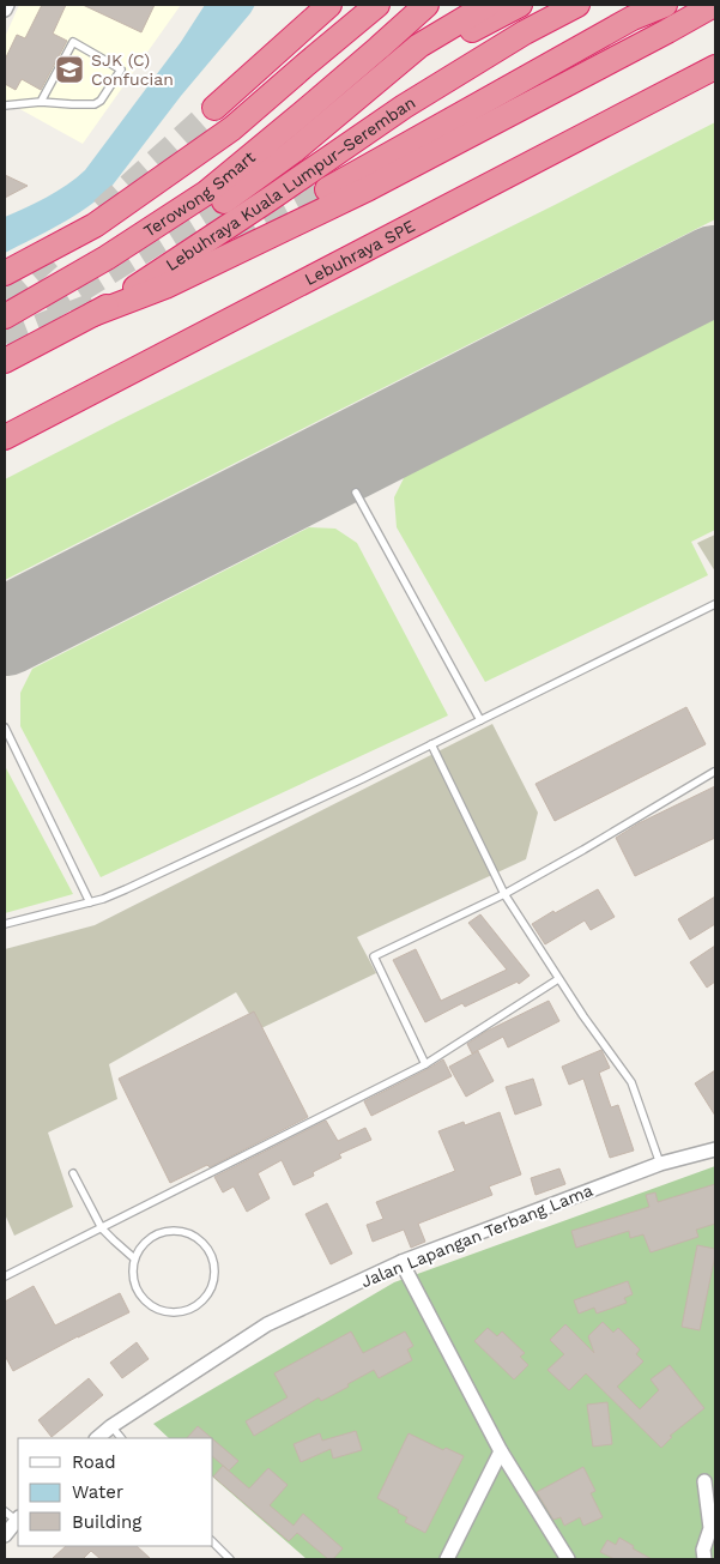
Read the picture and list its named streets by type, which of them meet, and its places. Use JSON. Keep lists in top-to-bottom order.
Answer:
{
  "streets": {
    "highway": ["Lebuhraya Kuala Lumpur–Seremban", "Terowong Smart", "Lebuhraya SPE"],
    "street": ["Jalan Lapangan Terbang Lama"]
  },
  "places": {
    "school or university": ["SJK (C) Confucian"]
  },
  "legend": ["Road", "Water", "Building"]
}
